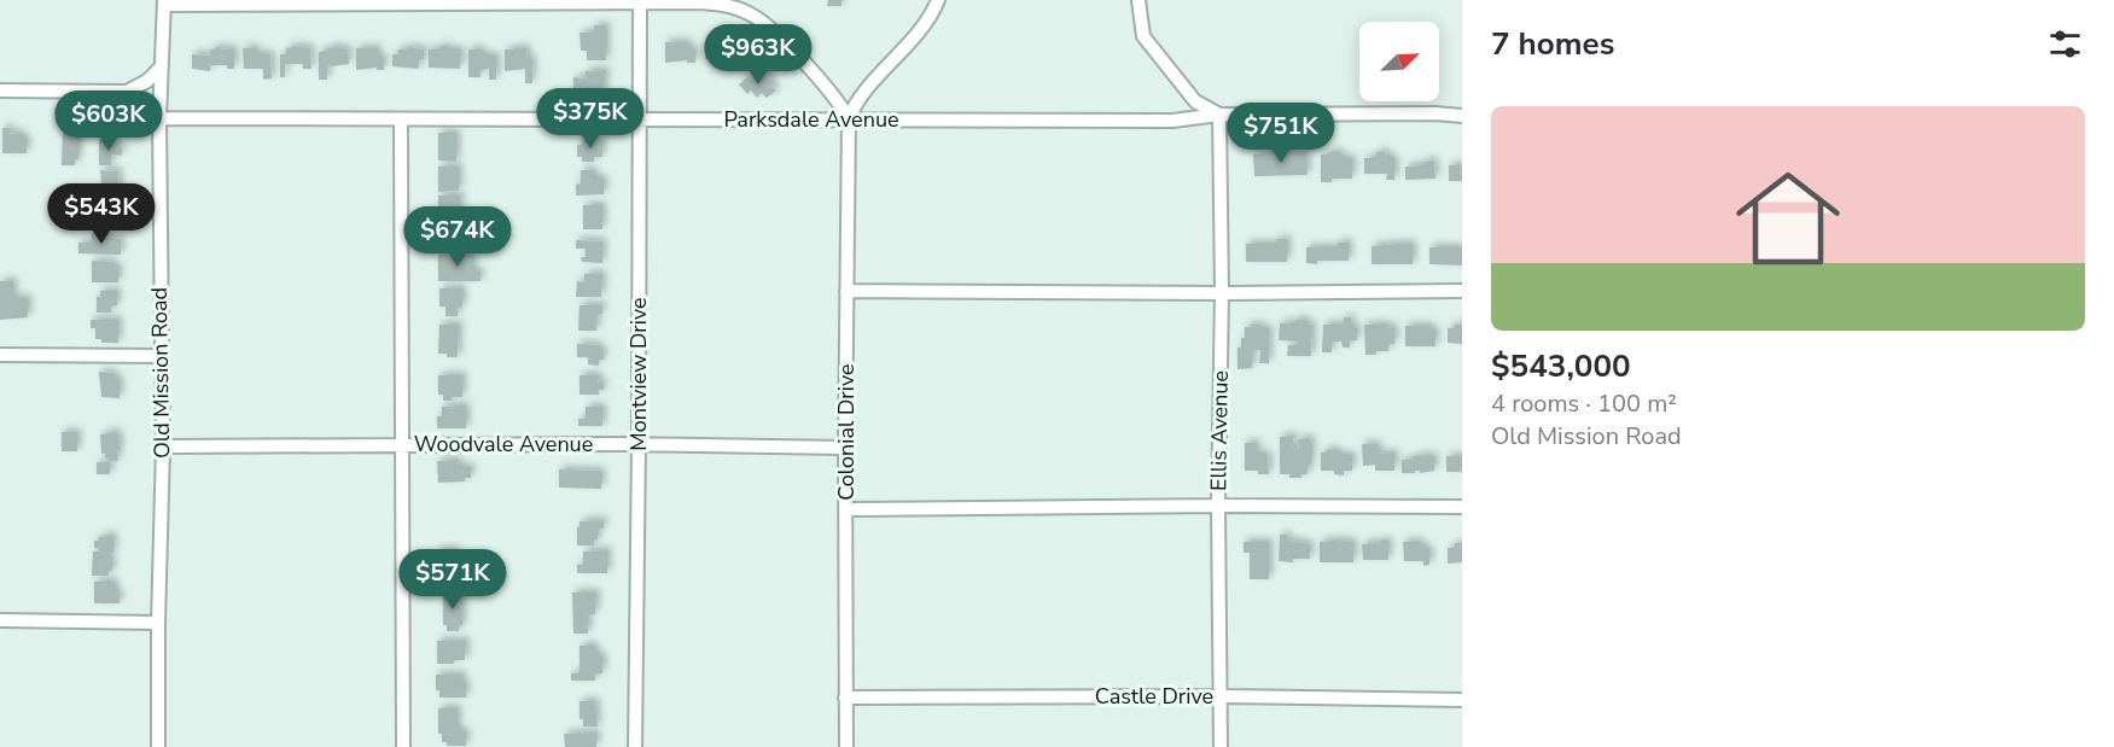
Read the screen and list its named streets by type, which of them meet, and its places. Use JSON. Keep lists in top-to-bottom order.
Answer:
{
  "streets": {
    "street": [
      "Parksdale Avenue",
      "Old Mission Road",
      "Montview Drive",
      "Ellis Avenue",
      "Colonial Drive",
      "Woodvale Avenue",
      "Castle Drive"
    ]
  },
  "crossings": [
    ["Parksdale Avenue", "Old Mission Road"],
    ["Parksdale Avenue", "Montview Drive"],
    ["Parksdale Avenue", "Ellis Avenue"],
    ["Parksdale Avenue", "Colonial Drive"],
    ["Old Mission Road", "Woodvale Avenue"],
    ["Montview Drive", "Woodvale Avenue"],
    ["Ellis Avenue", "Castle Drive"],
    ["Colonial Drive", "Woodvale Avenue"],
    ["Colonial Drive", "Castle Drive"]
  ],
  "north": "top right",
  "page": {
    "heading": "7 homes",
    "price": [
      "$963K",
      "$375K",
      "$603K",
      "$751K",
      "$543K",
      "$674K",
      "$571K"
    ],
    "list": [
      {
        "name": "$543,000",
        "note": "4 rooms · 100 m² · Old Mission Road"
      }
    ]
  }
}
